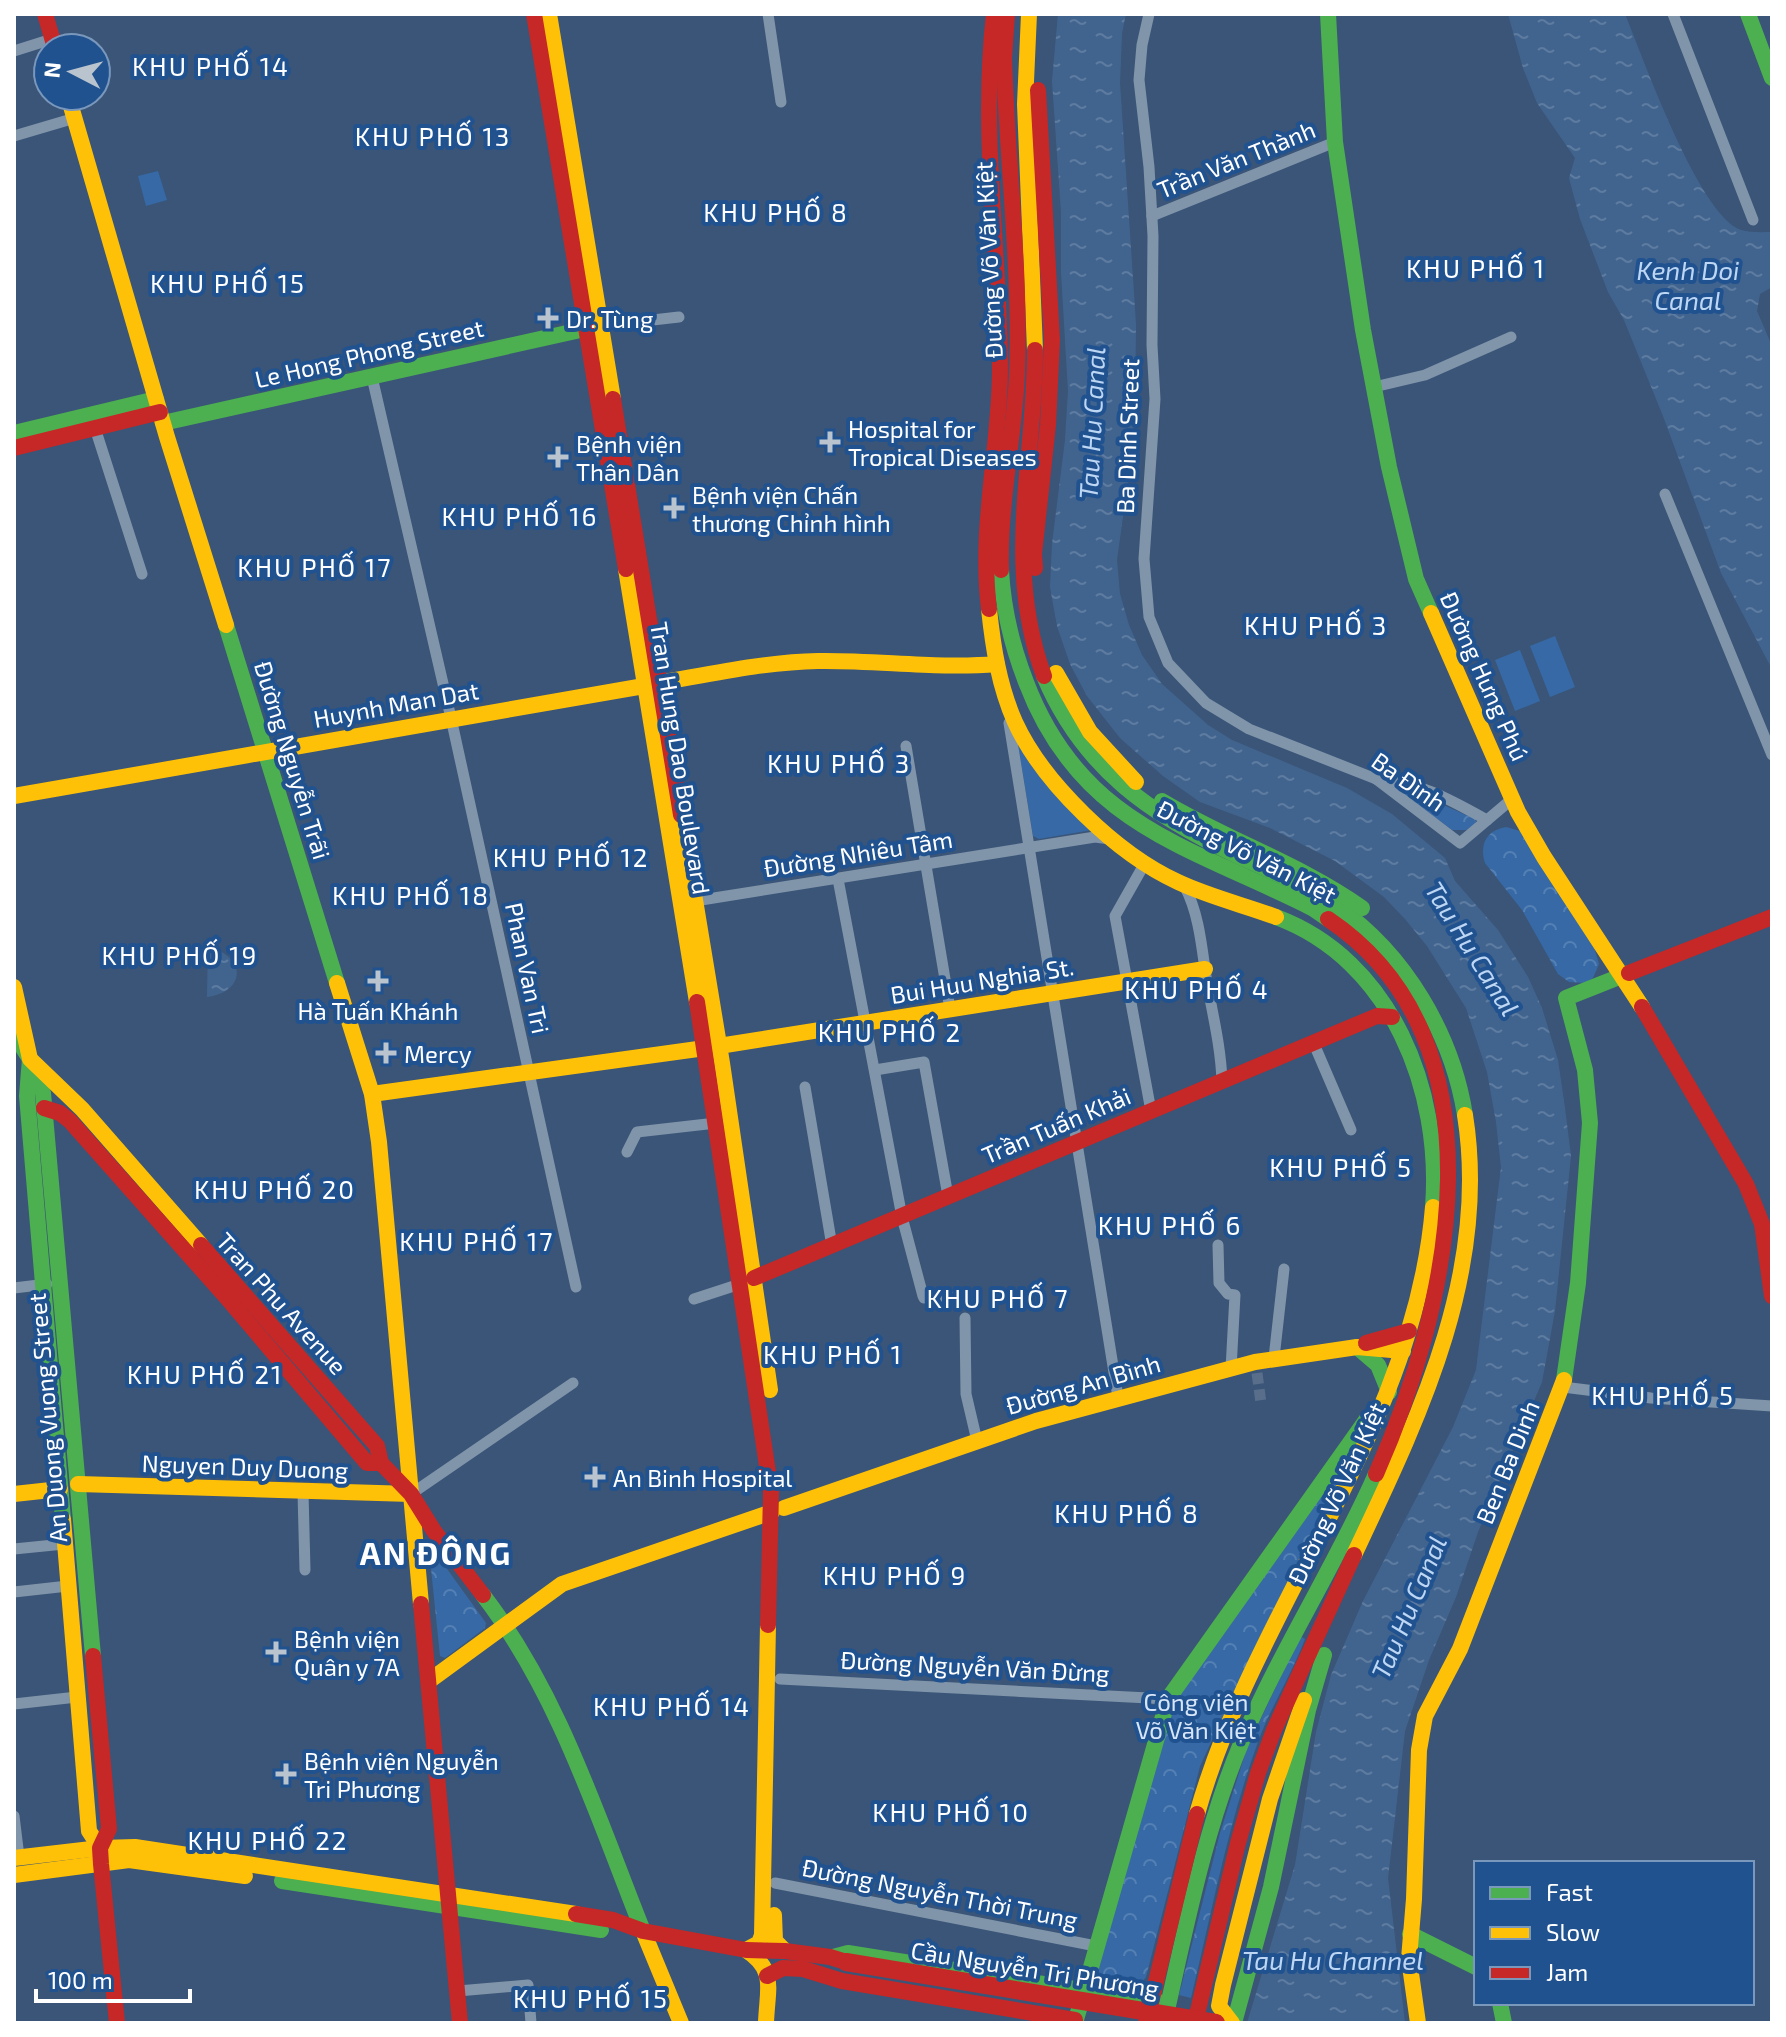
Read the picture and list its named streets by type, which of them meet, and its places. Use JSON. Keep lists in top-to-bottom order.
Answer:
{
  "streets": {
    "main road": [
      "Đường Võ Văn Kiệt",
      "Le Hong Phong Street",
      "Đường Hưng Phú",
      "Huynh Man Dat",
      "Tran Hung Dao Boulevard",
      "Đường Nguyễn Trãi",
      "Bui Huu Nghia St.",
      "Trần Tuấn Khải",
      "Tran Phu Avenue",
      "Đường An Bình",
      "An Duong Vuong Street",
      "Ben Ba Dinh",
      "Nguyen Duy Duong",
      "Cầu Nguyễn Tri Phương"
    ],
    "street": [
      "Trần Văn Thành",
      "Ba Dinh Street",
      "Ba Đình",
      "Đường Nhiêu Tâm",
      "Phan Van Tri",
      "Đường Nguyễn Văn Đừng",
      "Đường Nguyễn Thời Trung"
    ]
  },
  "crossings": [
    ["Trần Văn Thành", "Ba Dinh Street"],
    ["Trần Văn Thành", "Đường Hưng Phú"],
    ["Đường Võ Văn Kiệt", "Huynh Man Dat"],
    ["Đường Võ Văn Kiệt", "Đường Nhiêu Tâm"],
    ["Đường Võ Văn Kiệt", "Trần Tuấn Khải"],
    ["Đường Võ Văn Kiệt", "Đường An Bình"],
    ["Đường Võ Văn Kiệt", "Đường Nguyễn Văn Đừng"],
    ["Đường Võ Văn Kiệt", "Đường Nguyễn Thời Trung"],
    ["Đường Võ Văn Kiệt", "Cầu Nguyễn Tri Phương"],
    ["Le Hong Phong Street", "Tran Hung Dao Boulevard"],
    ["Le Hong Phong Street", "Đường Nguyễn Trãi"],
    ["Le Hong Phong Street", "Phan Van Tri"],
    ["Ba Dinh Street", "Ba Đình"],
    ["Đường Hưng Phú", "Ben Ba Dinh"],
    ["Huynh Man Dat", "Tran Hung Dao Boulevard"],
    ["Huynh Man Dat", "Đường Nguyễn Trãi"],
    ["Huynh Man Dat", "Phan Van Tri"],
    ["Tran Hung Dao Boulevard", "Đường Nhiêu Tâm"],
    ["Tran Hung Dao Boulevard", "Bui Huu Nghia St."],
    ["Tran Hung Dao Boulevard", "Trần Tuấn Khải"],
    ["Tran Hung Dao Boulevard", "Đường An Bình"],
    ["Tran Hung Dao Boulevard", "Đường Nguyễn Văn Đừng"],
    ["Đường Nguyễn Trãi", "Bui Huu Nghia St."],
    ["Đường Nguyễn Trãi", "Tran Phu Avenue"],
    ["Đường Nguyễn Trãi", "Đường An Bình"],
    ["Đường Nguyễn Trãi", "Nguyen Duy Duong"],
    ["Phan Van Tri", "Bui Huu Nghia St."],
    ["Tran Phu Avenue", "Đường An Bình"],
    ["Tran Phu Avenue", "An Duong Vuong Street"],
    ["Tran Phu Avenue", "Nguyen Duy Duong"],
    ["An Duong Vuong Street", "Nguyen Duy Duong"]
  ],
  "districts": [
    "KHU PHỐ 14",
    "KHU PHỐ 13",
    "KHU PHỐ 8",
    "KHU PHỐ 1",
    "KHU PHỐ 15",
    "KHU PHỐ 16",
    "KHU PHỐ 17",
    "KHU PHỐ 3",
    "KHU PHỐ 3",
    "KHU PHỐ 12",
    "KHU PHỐ 18",
    "KHU PHỐ 19",
    "KHU PHỐ 4",
    "KHU PHỐ 2",
    "KHU PHỐ 5",
    "KHU PHỐ 20",
    "KHU PHỐ 6",
    "KHU PHỐ 17",
    "KHU PHỐ 7",
    "KHU PHỐ 1",
    "KHU PHỐ 21",
    "KHU PHỐ 5",
    "KHU PHỐ 8",
    "AN ĐÔNG",
    "KHU PHỐ 9",
    "KHU PHỐ 14",
    "KHU PHỐ 10",
    "KHU PHỐ 22",
    "KHU PHỐ 15"
  ],
  "water": ["Kenh Doi Canal", "Tau Hu Canal", "Tau Hu Channel"],
  "parks": ["Công viên Võ Văn Kiệt"],
  "places": {
    "health": [
      "Dr. Tùng",
      "Hospital for Tropical Diseases",
      "Bệnh viện Thân Dân",
      "Bệnh viện Chấn thương Chỉnh hình",
      "Hà Tuấn Khánh",
      "Mercy",
      "An Binh Hospital",
      "Bệnh viện Quân y 7A",
      "Bệnh viện Nguyễn Tri Phương"
    ]
  },
  "legend": ["Fast", "Slow", "Jam"],
  "scale_bar": "100 m",
  "north": "left"
}
